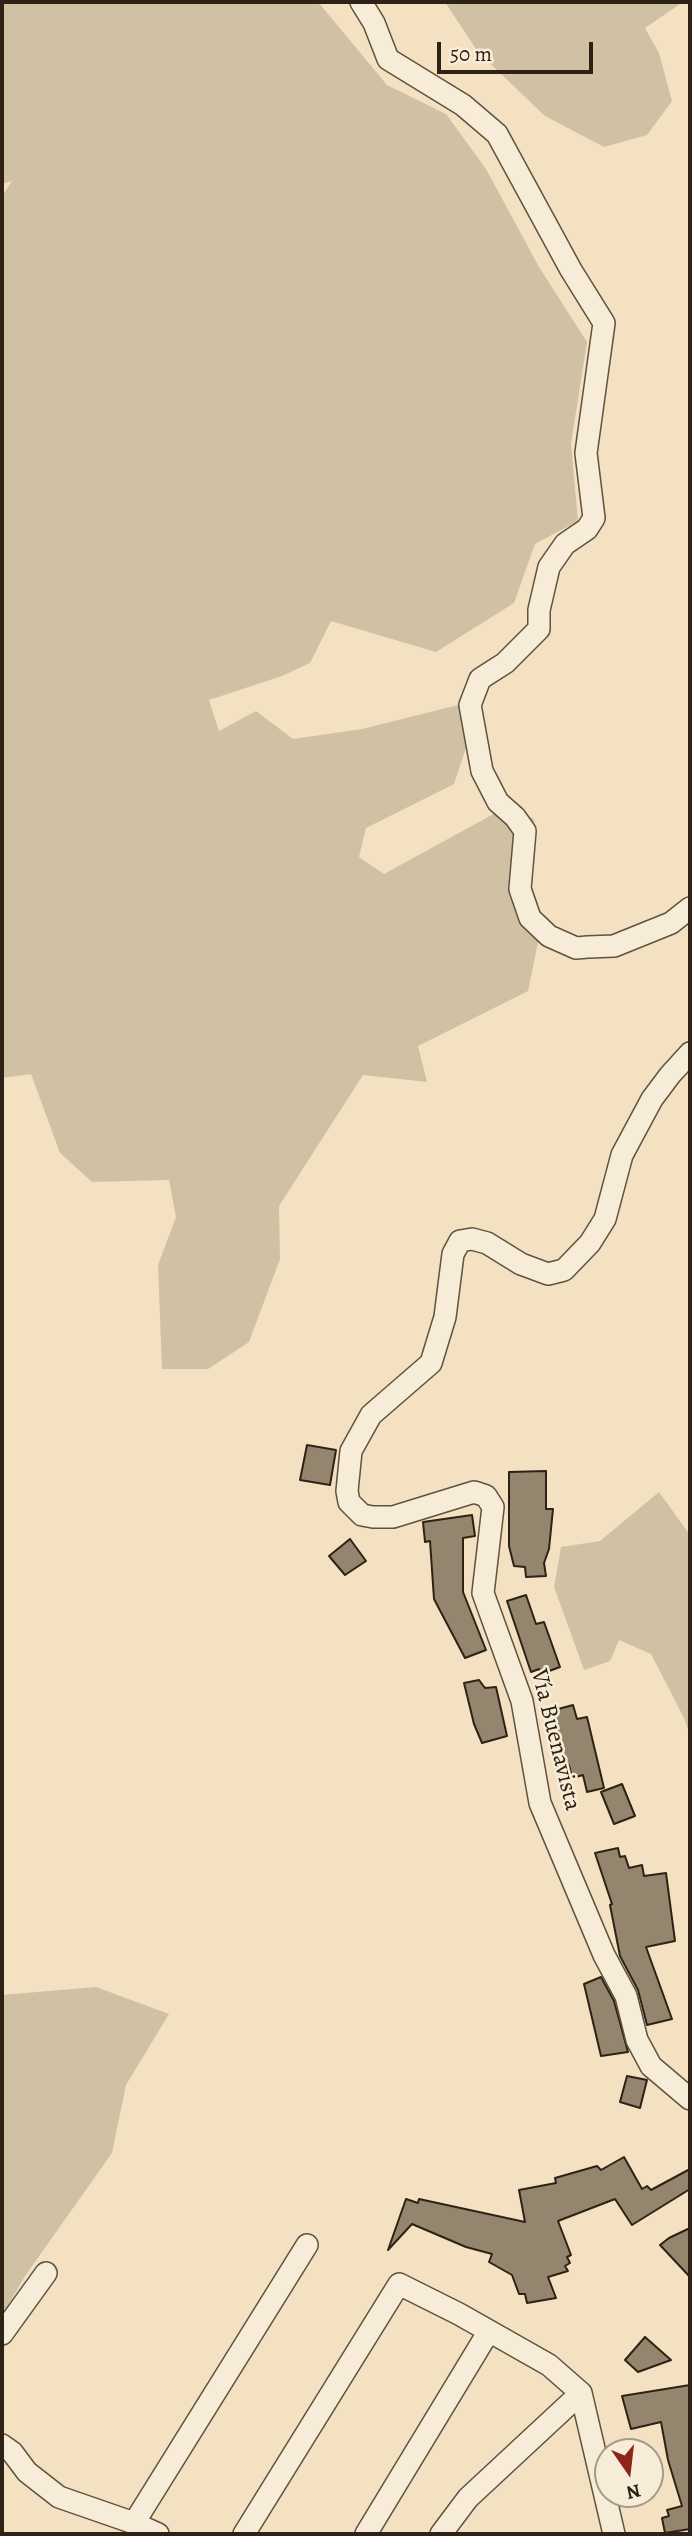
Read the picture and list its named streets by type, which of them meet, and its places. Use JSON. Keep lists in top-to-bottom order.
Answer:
{
  "streets": {
    "street": ["Vía Buenavista"]
  },
  "scale_bar": "50 m",
  "north": "bottom"
}
